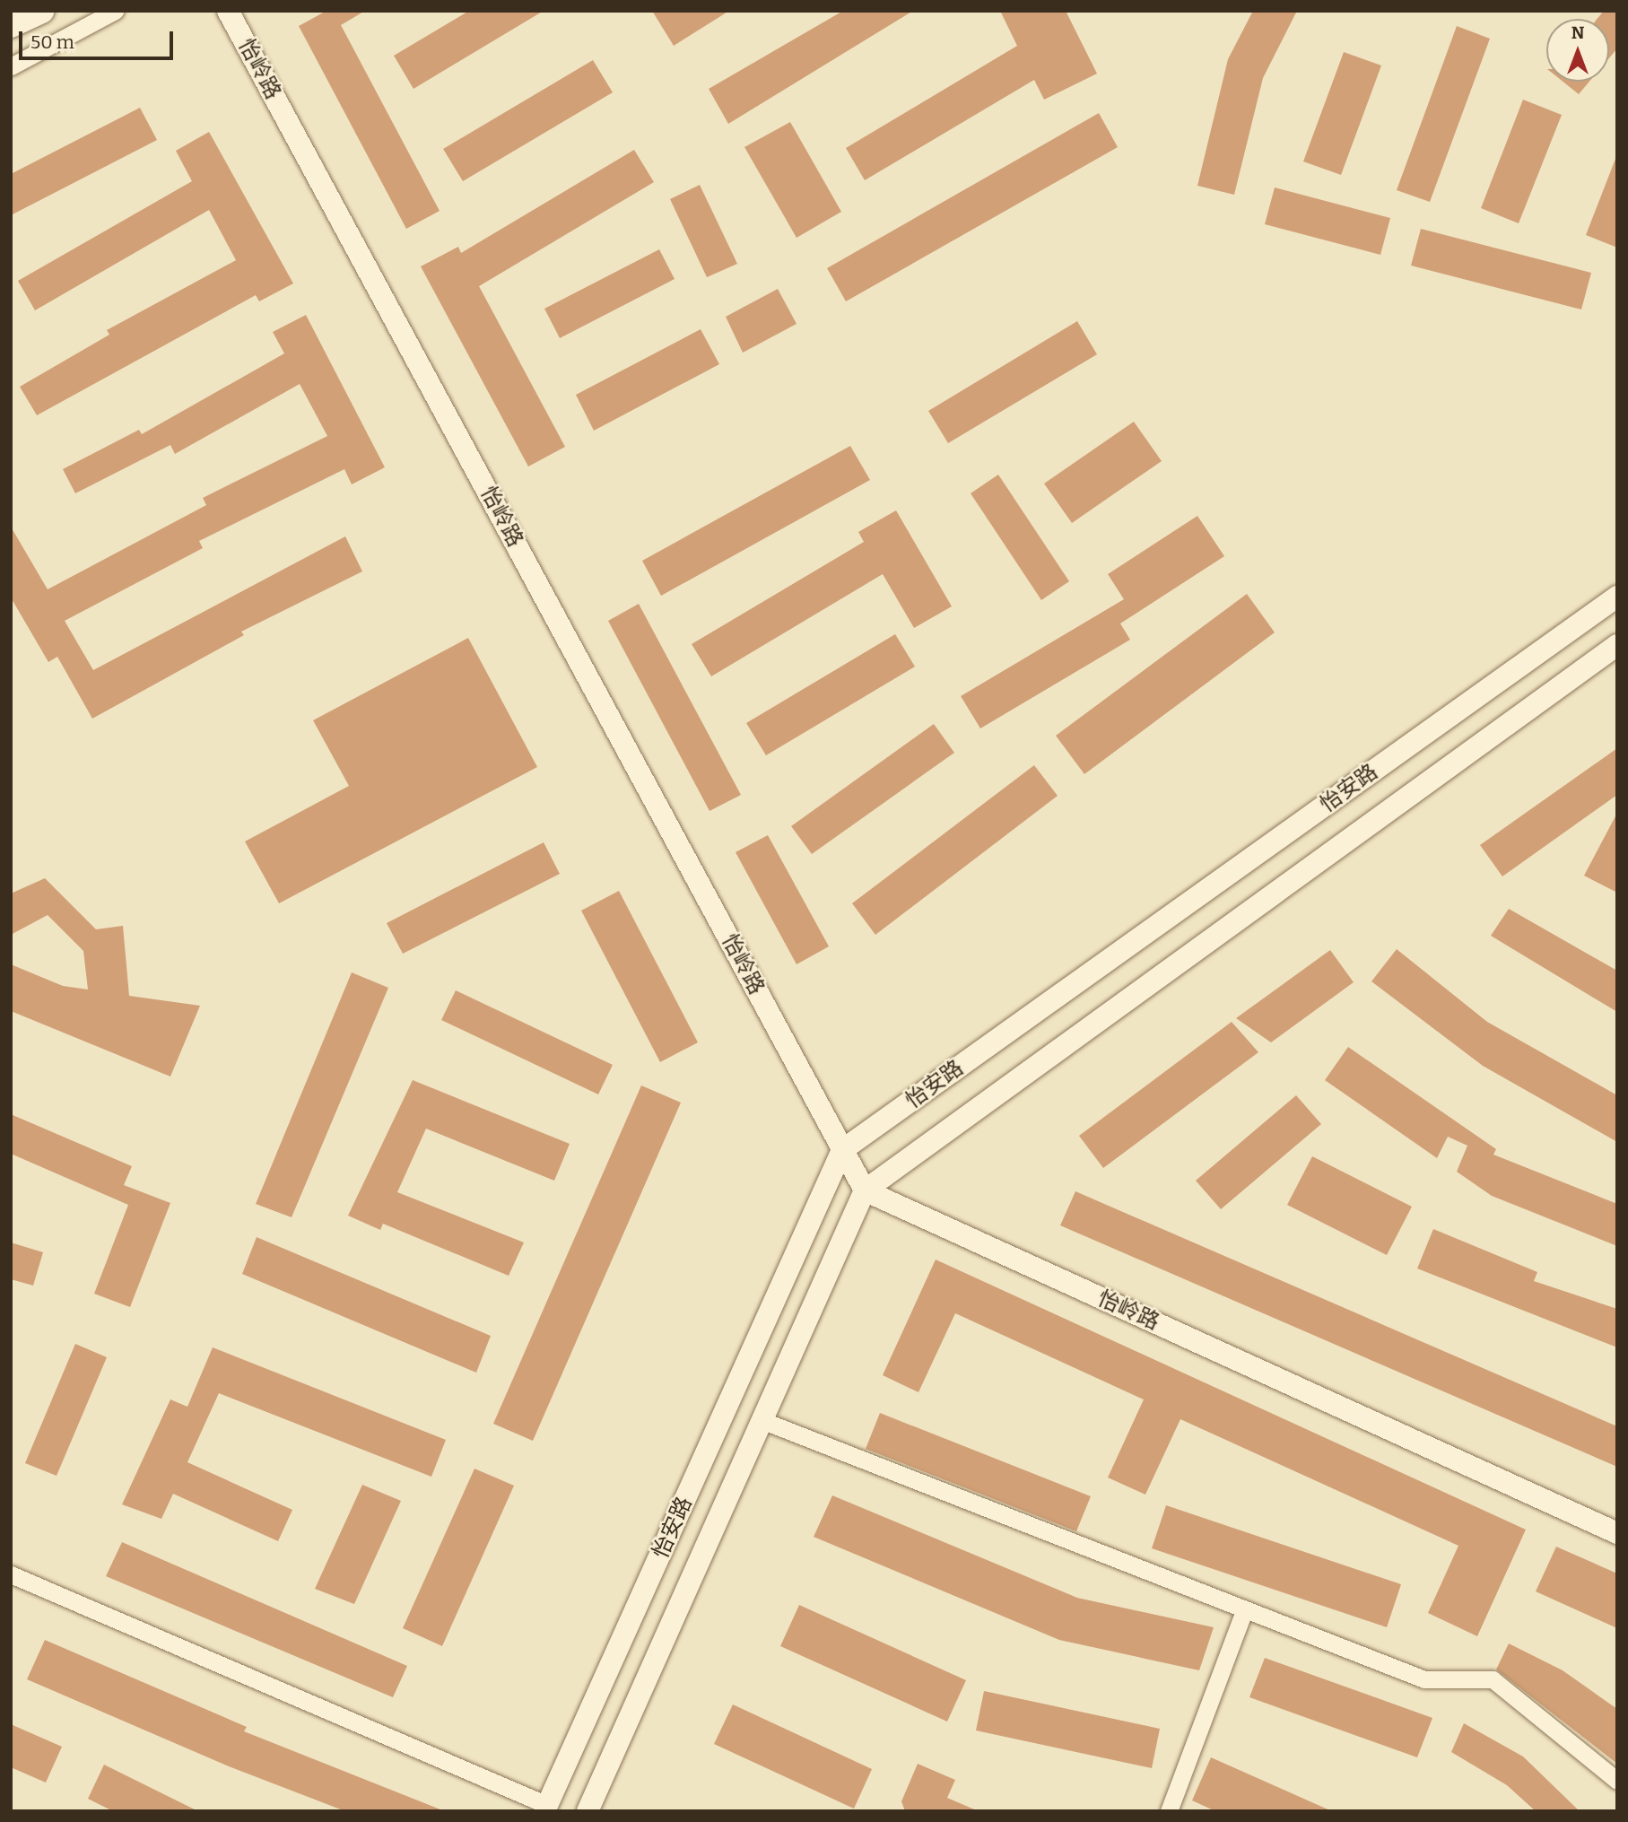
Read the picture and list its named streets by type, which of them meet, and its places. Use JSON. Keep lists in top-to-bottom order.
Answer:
{
  "streets": {
    "street": ["怡岭路", "怡安路"]
  },
  "crossings": [
    ["怡岭路", "怡安路"]
  ],
  "scale_bar": "50 m",
  "north": "top"
}
